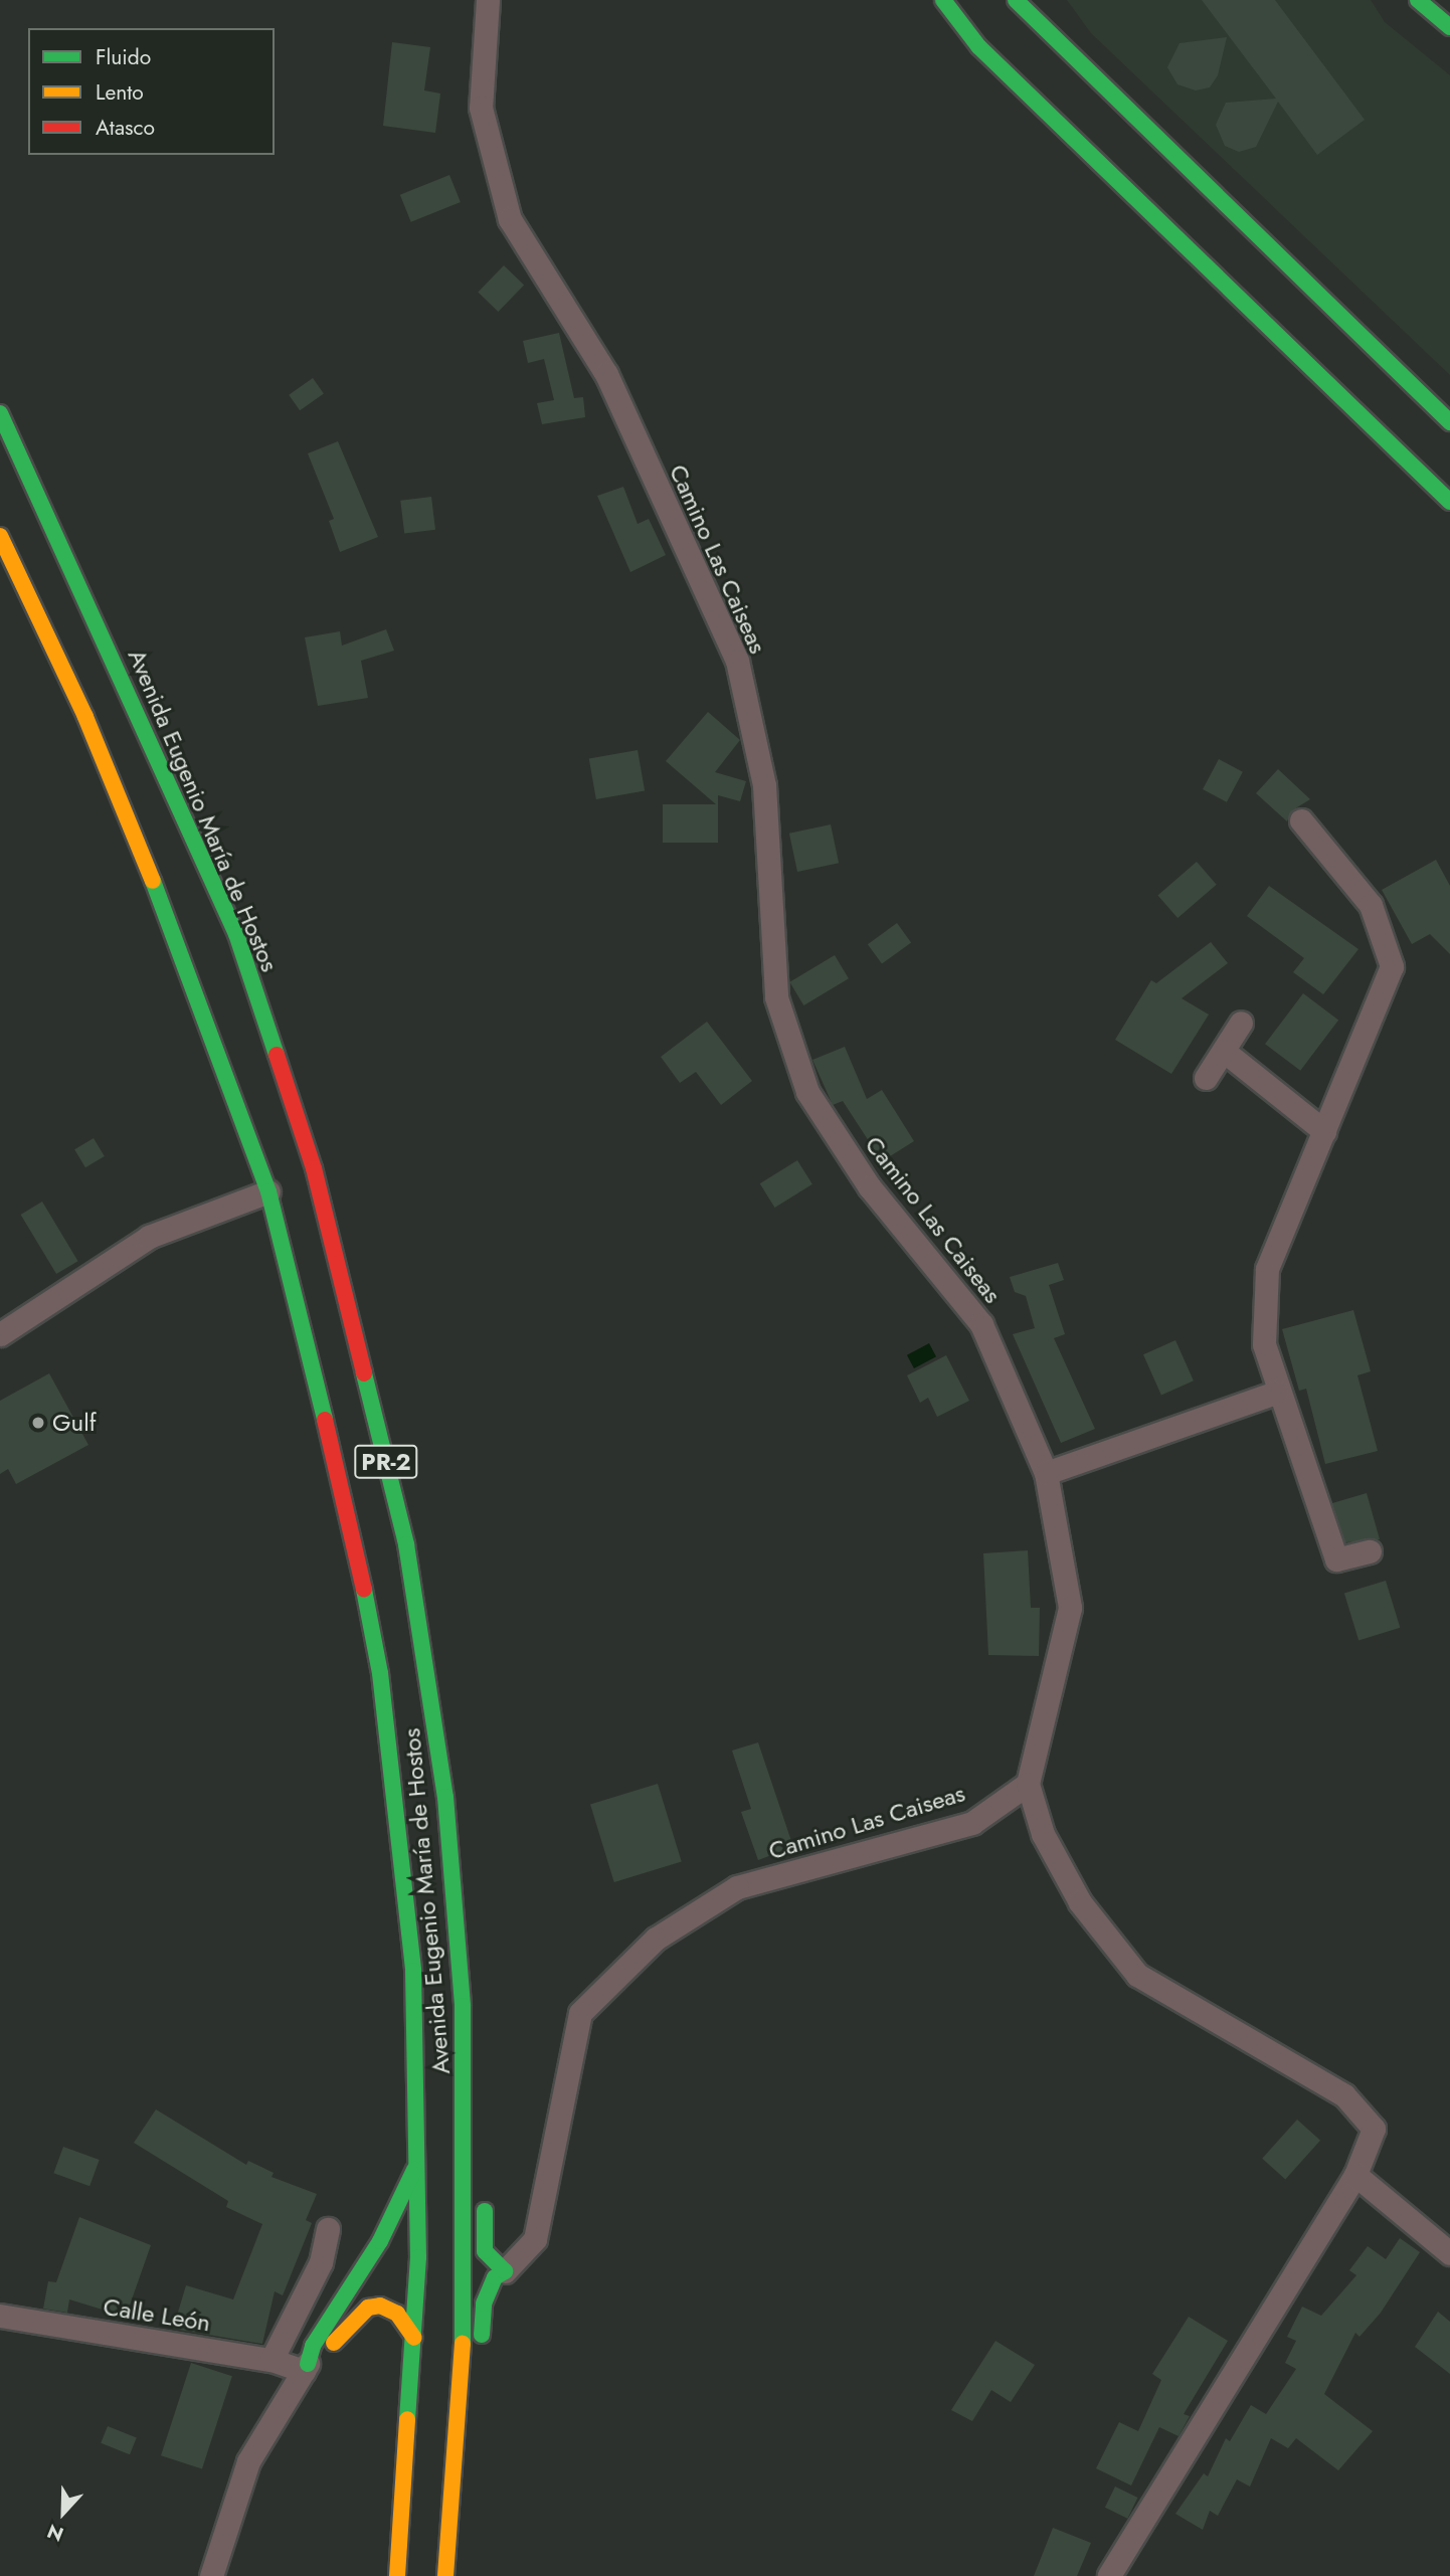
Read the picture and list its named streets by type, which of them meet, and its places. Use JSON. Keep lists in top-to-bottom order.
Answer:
{
  "streets": {
    "main road": ["Avenida Eugenio María de Hostos", "PR-2"],
    "street": ["Camino Las Caiseas", "Calle León"]
  },
  "places": ["Gulf"],
  "legend": ["Fluido", "Lento", "Atasco"],
  "north": "bottom"
}
